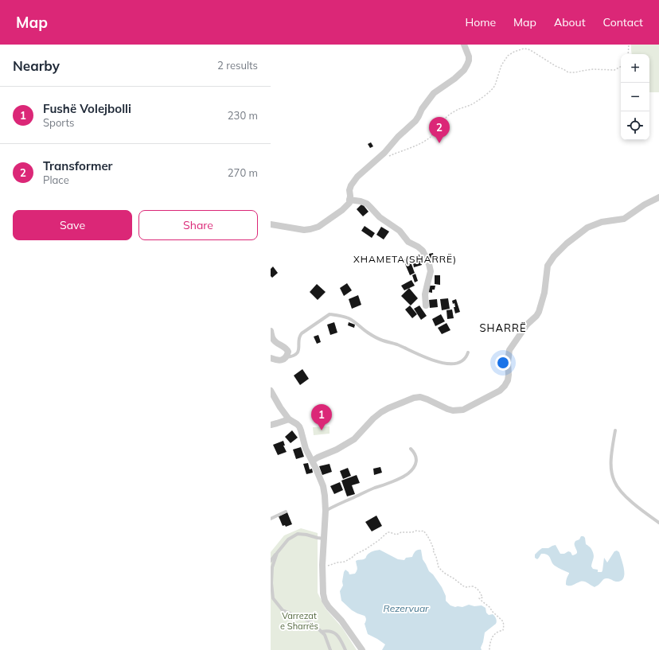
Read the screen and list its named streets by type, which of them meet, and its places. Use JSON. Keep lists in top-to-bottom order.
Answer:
{
  "districts": ["XHAMETA(SHARRË)", "SHARRË"],
  "water": ["Rezervuar"],
  "parks": ["Varrezat e Sharrës"],
  "page": {
    "header": "Map",
    "nav": [
      "Home",
      "Map",
      "About",
      "Contact"
    ],
    "heading": ["Nearby", "2 results"],
    "map_buttons": ["+", "−"],
    "list": [
      {
        "mark": "1",
        "name": "Fushë Volejbolli",
        "note": "Sports",
        "value": "230 m"
      },
      {
        "mark": "2",
        "name": "Transformer",
        "note": "Place",
        "value": "270 m"
      }
    ],
    "pins": ["2", "1"],
    "buttons": ["Save", "Share"]
  }
}
